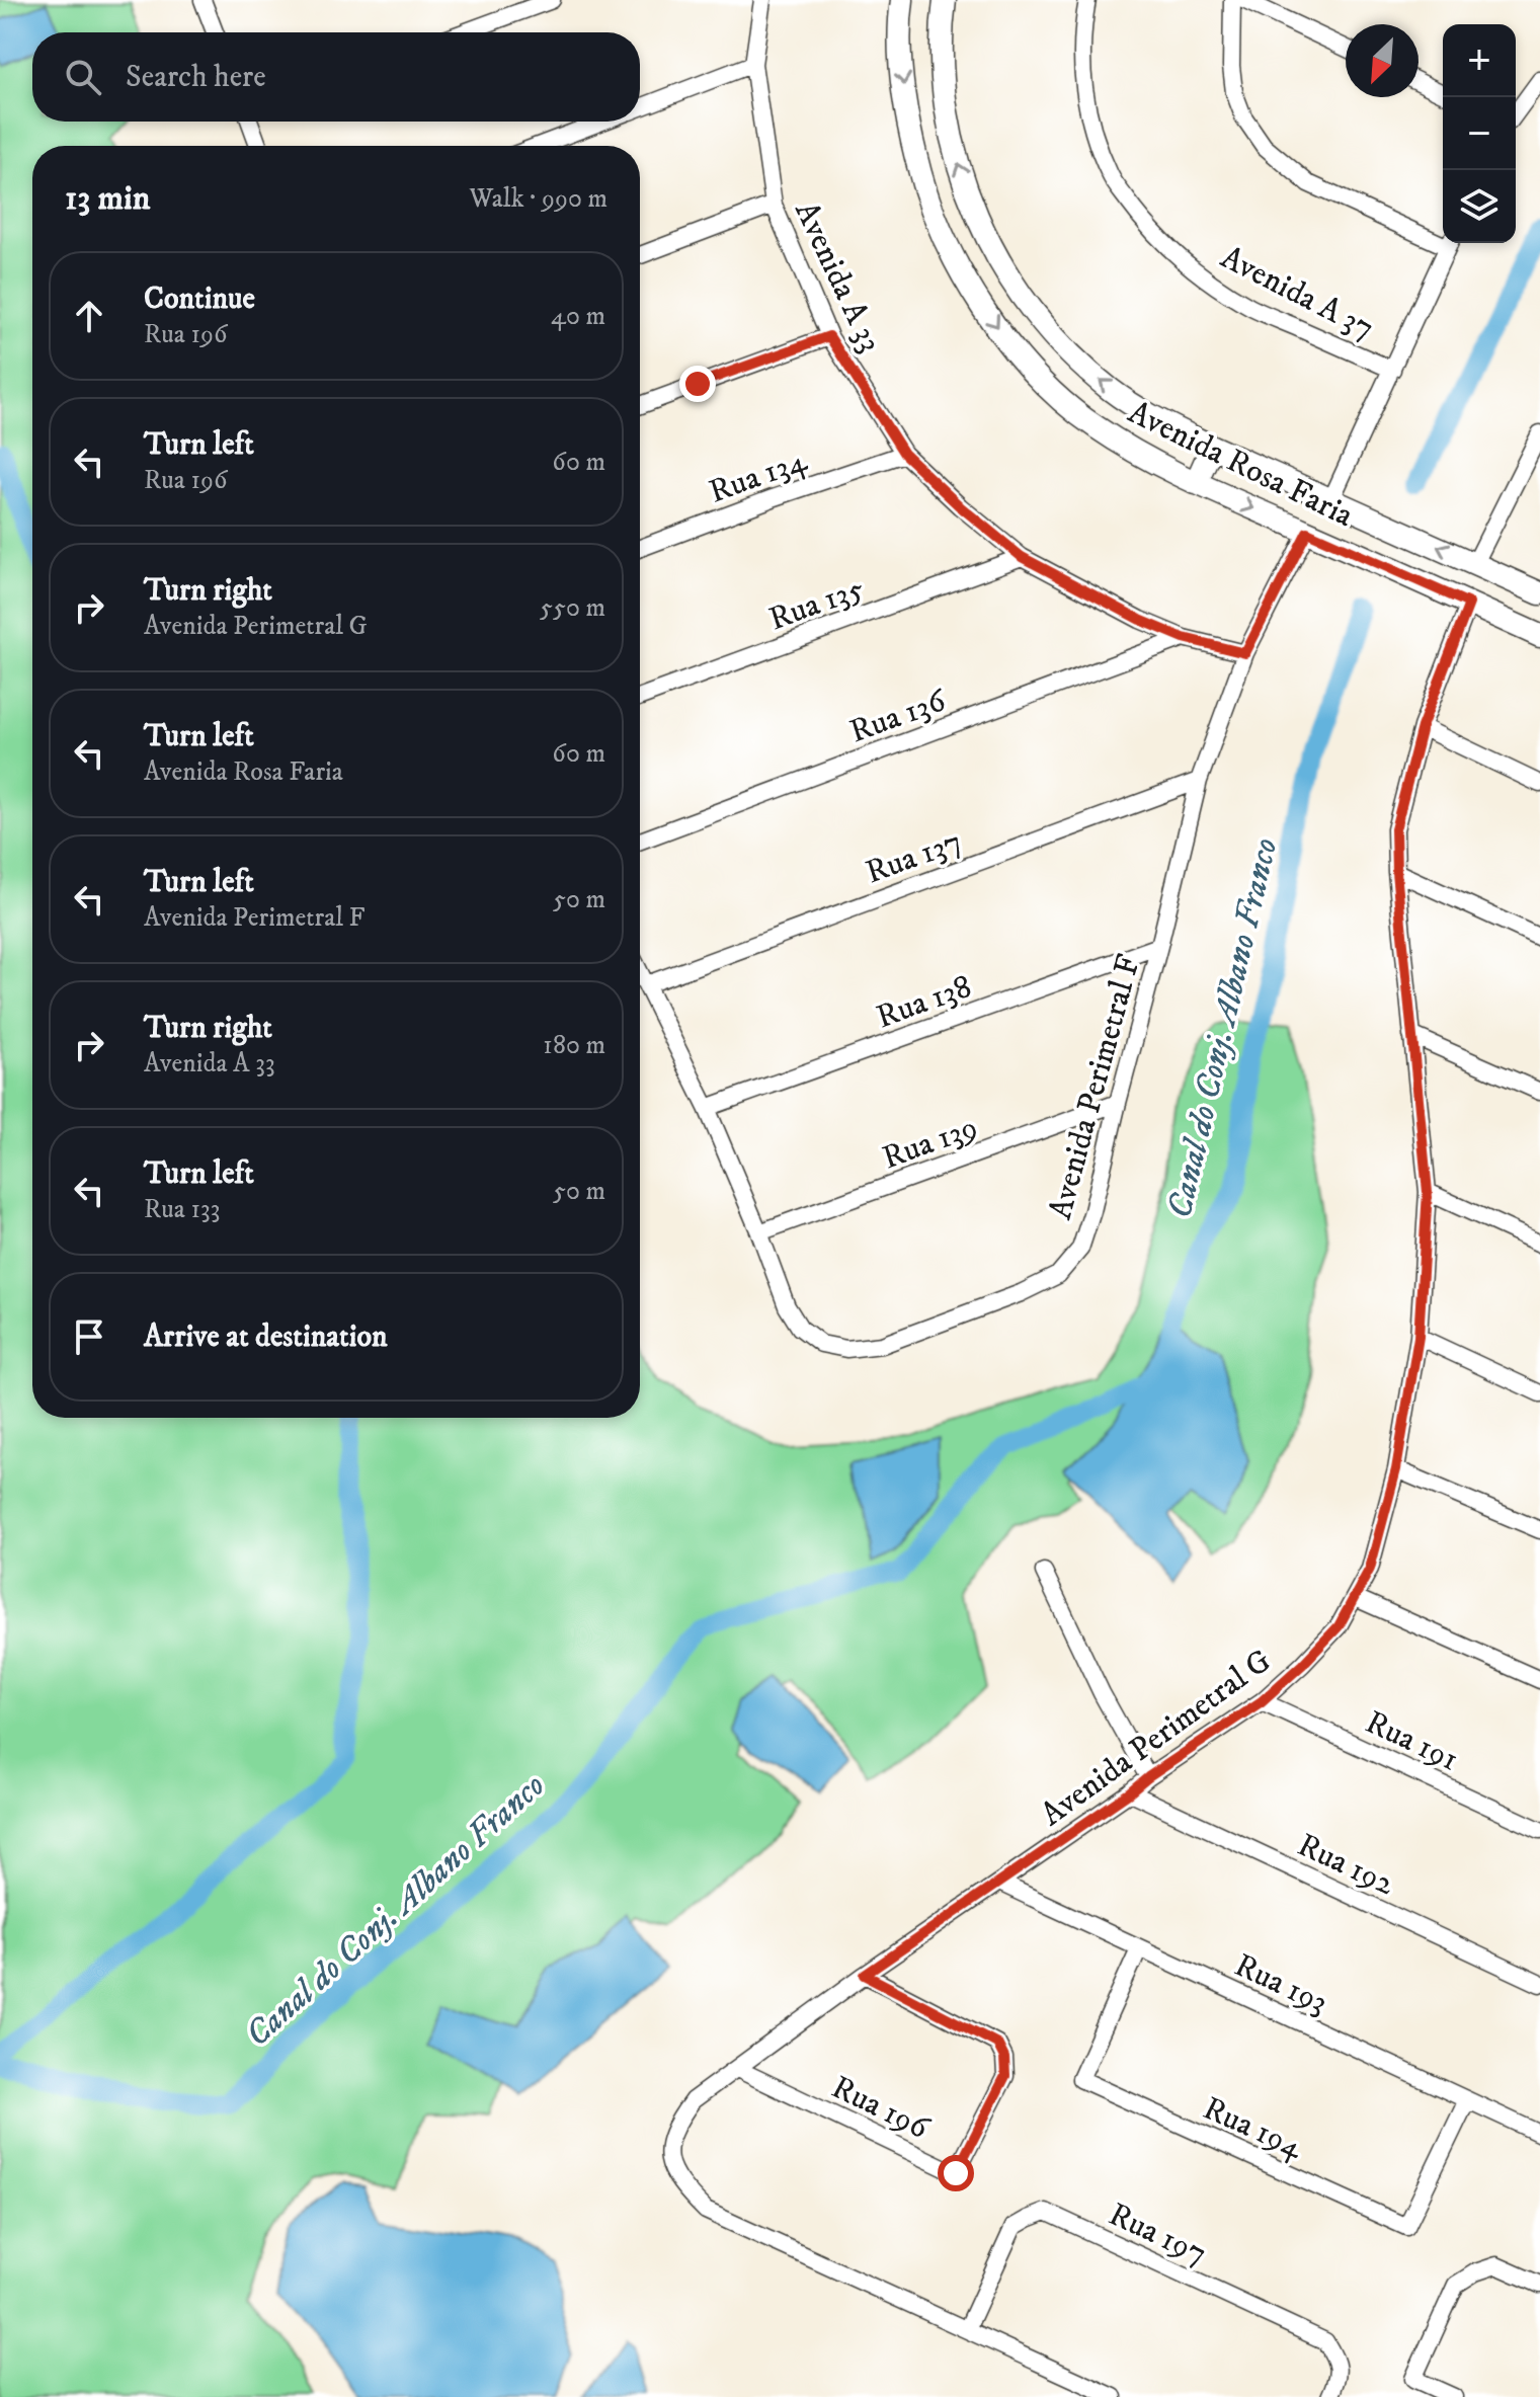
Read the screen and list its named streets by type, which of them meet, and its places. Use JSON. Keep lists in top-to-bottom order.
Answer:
{
  "streets": {
    "street": [
      "Avenida A 33",
      "Avenida A 37",
      "Avenida Rosa Faria",
      "Rua 134",
      "Rua 135",
      "Rua 136",
      "Rua 137",
      "Rua 138",
      "Avenida Perimetral F",
      "Rua 139",
      "Avenida Perimetral G",
      "Rua 191",
      "Rua 192",
      "Rua 193",
      "Rua 196",
      "Rua 194",
      "Rua 197"
    ]
  },
  "crossings": [
    ["Avenida A 33", "Rua 134"],
    ["Avenida A 33", "Rua 135"],
    ["Avenida A 33", "Rua 136"],
    ["Avenida A 33", "Avenida Perimetral F"],
    ["Avenida Rosa Faria", "Avenida Perimetral F"],
    ["Avenida Rosa Faria", "Avenida Perimetral G"],
    ["Rua 137", "Avenida Perimetral F"],
    ["Rua 138", "Avenida Perimetral F"],
    ["Avenida Perimetral F", "Rua 139"],
    ["Avenida Perimetral G", "Rua 191"],
    ["Avenida Perimetral G", "Rua 192"],
    ["Avenida Perimetral G", "Rua 193"],
    ["Avenida Perimetral G", "Rua 196"],
    ["Avenida Perimetral G", "Rua 197"],
    ["Rua 193", "Rua 194"]
  ],
  "water": ["Canal do Conj. Albano Franco"],
  "north": "bottom left",
  "page": {
    "map_buttons": ["+", "−"],
    "search": "Search here",
    "heading": ["13 min", "Walk · 990 m"],
    "list": [
      ["Continue", "Rua 196", "40 m"],
      ["Turn left", "Rua 196", "60 m"],
      ["Turn right", "Avenida Perimetral G", "550 m"],
      ["Turn left", "Avenida Rosa Faria", "60 m"],
      ["Turn left", "Avenida Perimetral F", "50 m"],
      ["Turn right", "Avenida A 33", "180 m"],
      ["Turn left", "Rua 133", "50 m"],
      "Arrive at destination"
    ]
  }
}
